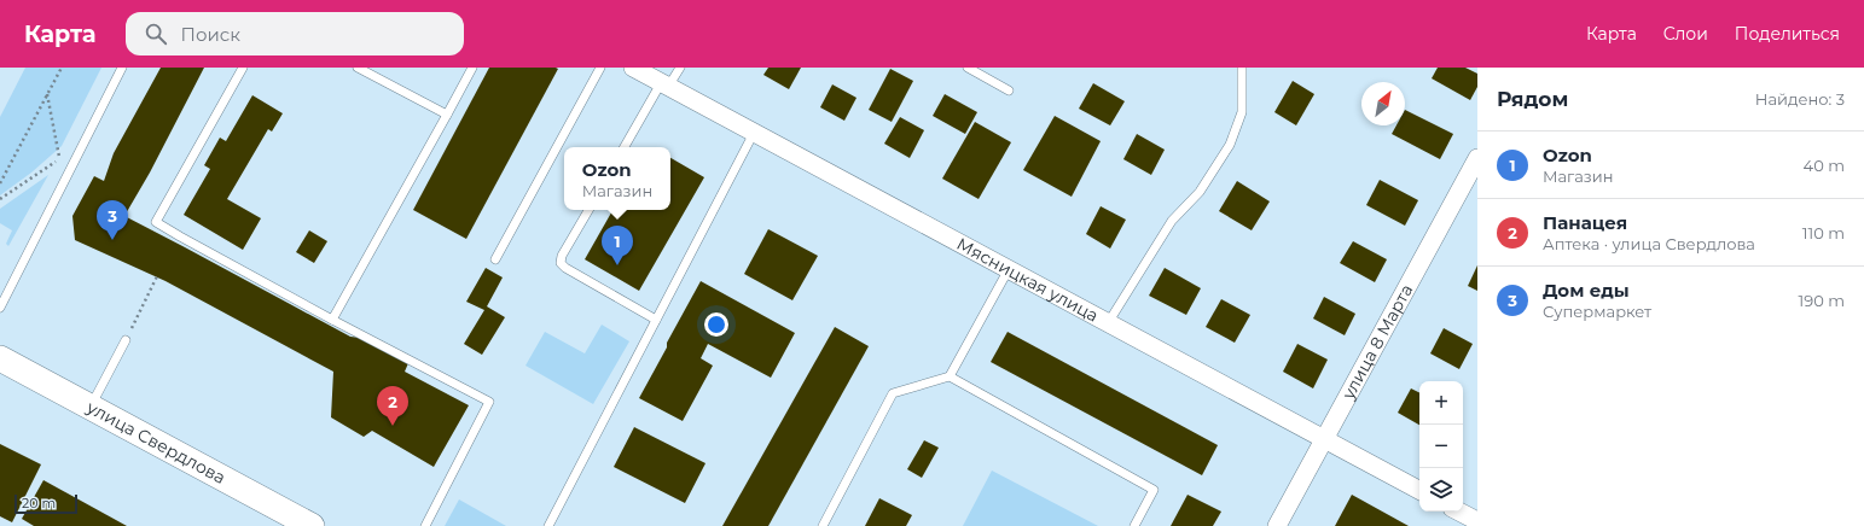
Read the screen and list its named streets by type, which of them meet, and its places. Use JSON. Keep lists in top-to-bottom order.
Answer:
{
  "streets": {
    "street": ["Мясницкая улица", "улица 8 Марта", "улица Свердлова"]
  },
  "crossings": [
    ["Мясницкая улица", "улица 8 Марта"]
  ],
  "scale_bar": "20 m",
  "north": "top right",
  "page": {
    "header": "Карта",
    "search": "Поиск",
    "nav": ["Карта", "Слои", "Поделиться"],
    "heading": ["Рядом", "Найдено: 3"],
    "list": [
      {
        "mark": "1",
        "name": "Ozon",
        "note": "Магазин",
        "value": "40 m"
      },
      {
        "mark": "2",
        "name": "Панацея",
        "note": "Аптека · улица Свердлова",
        "value": "110 m"
      },
      {
        "mark": "3",
        "name": "Дом еды",
        "note": "Супермаркет",
        "value": "190 m"
      }
    ],
    "popup": ["Ozon", "Магазин"],
    "pins": ["3", "1", "2"],
    "map_buttons": ["+", "−"],
    "scale": "20 m"
  }
}
